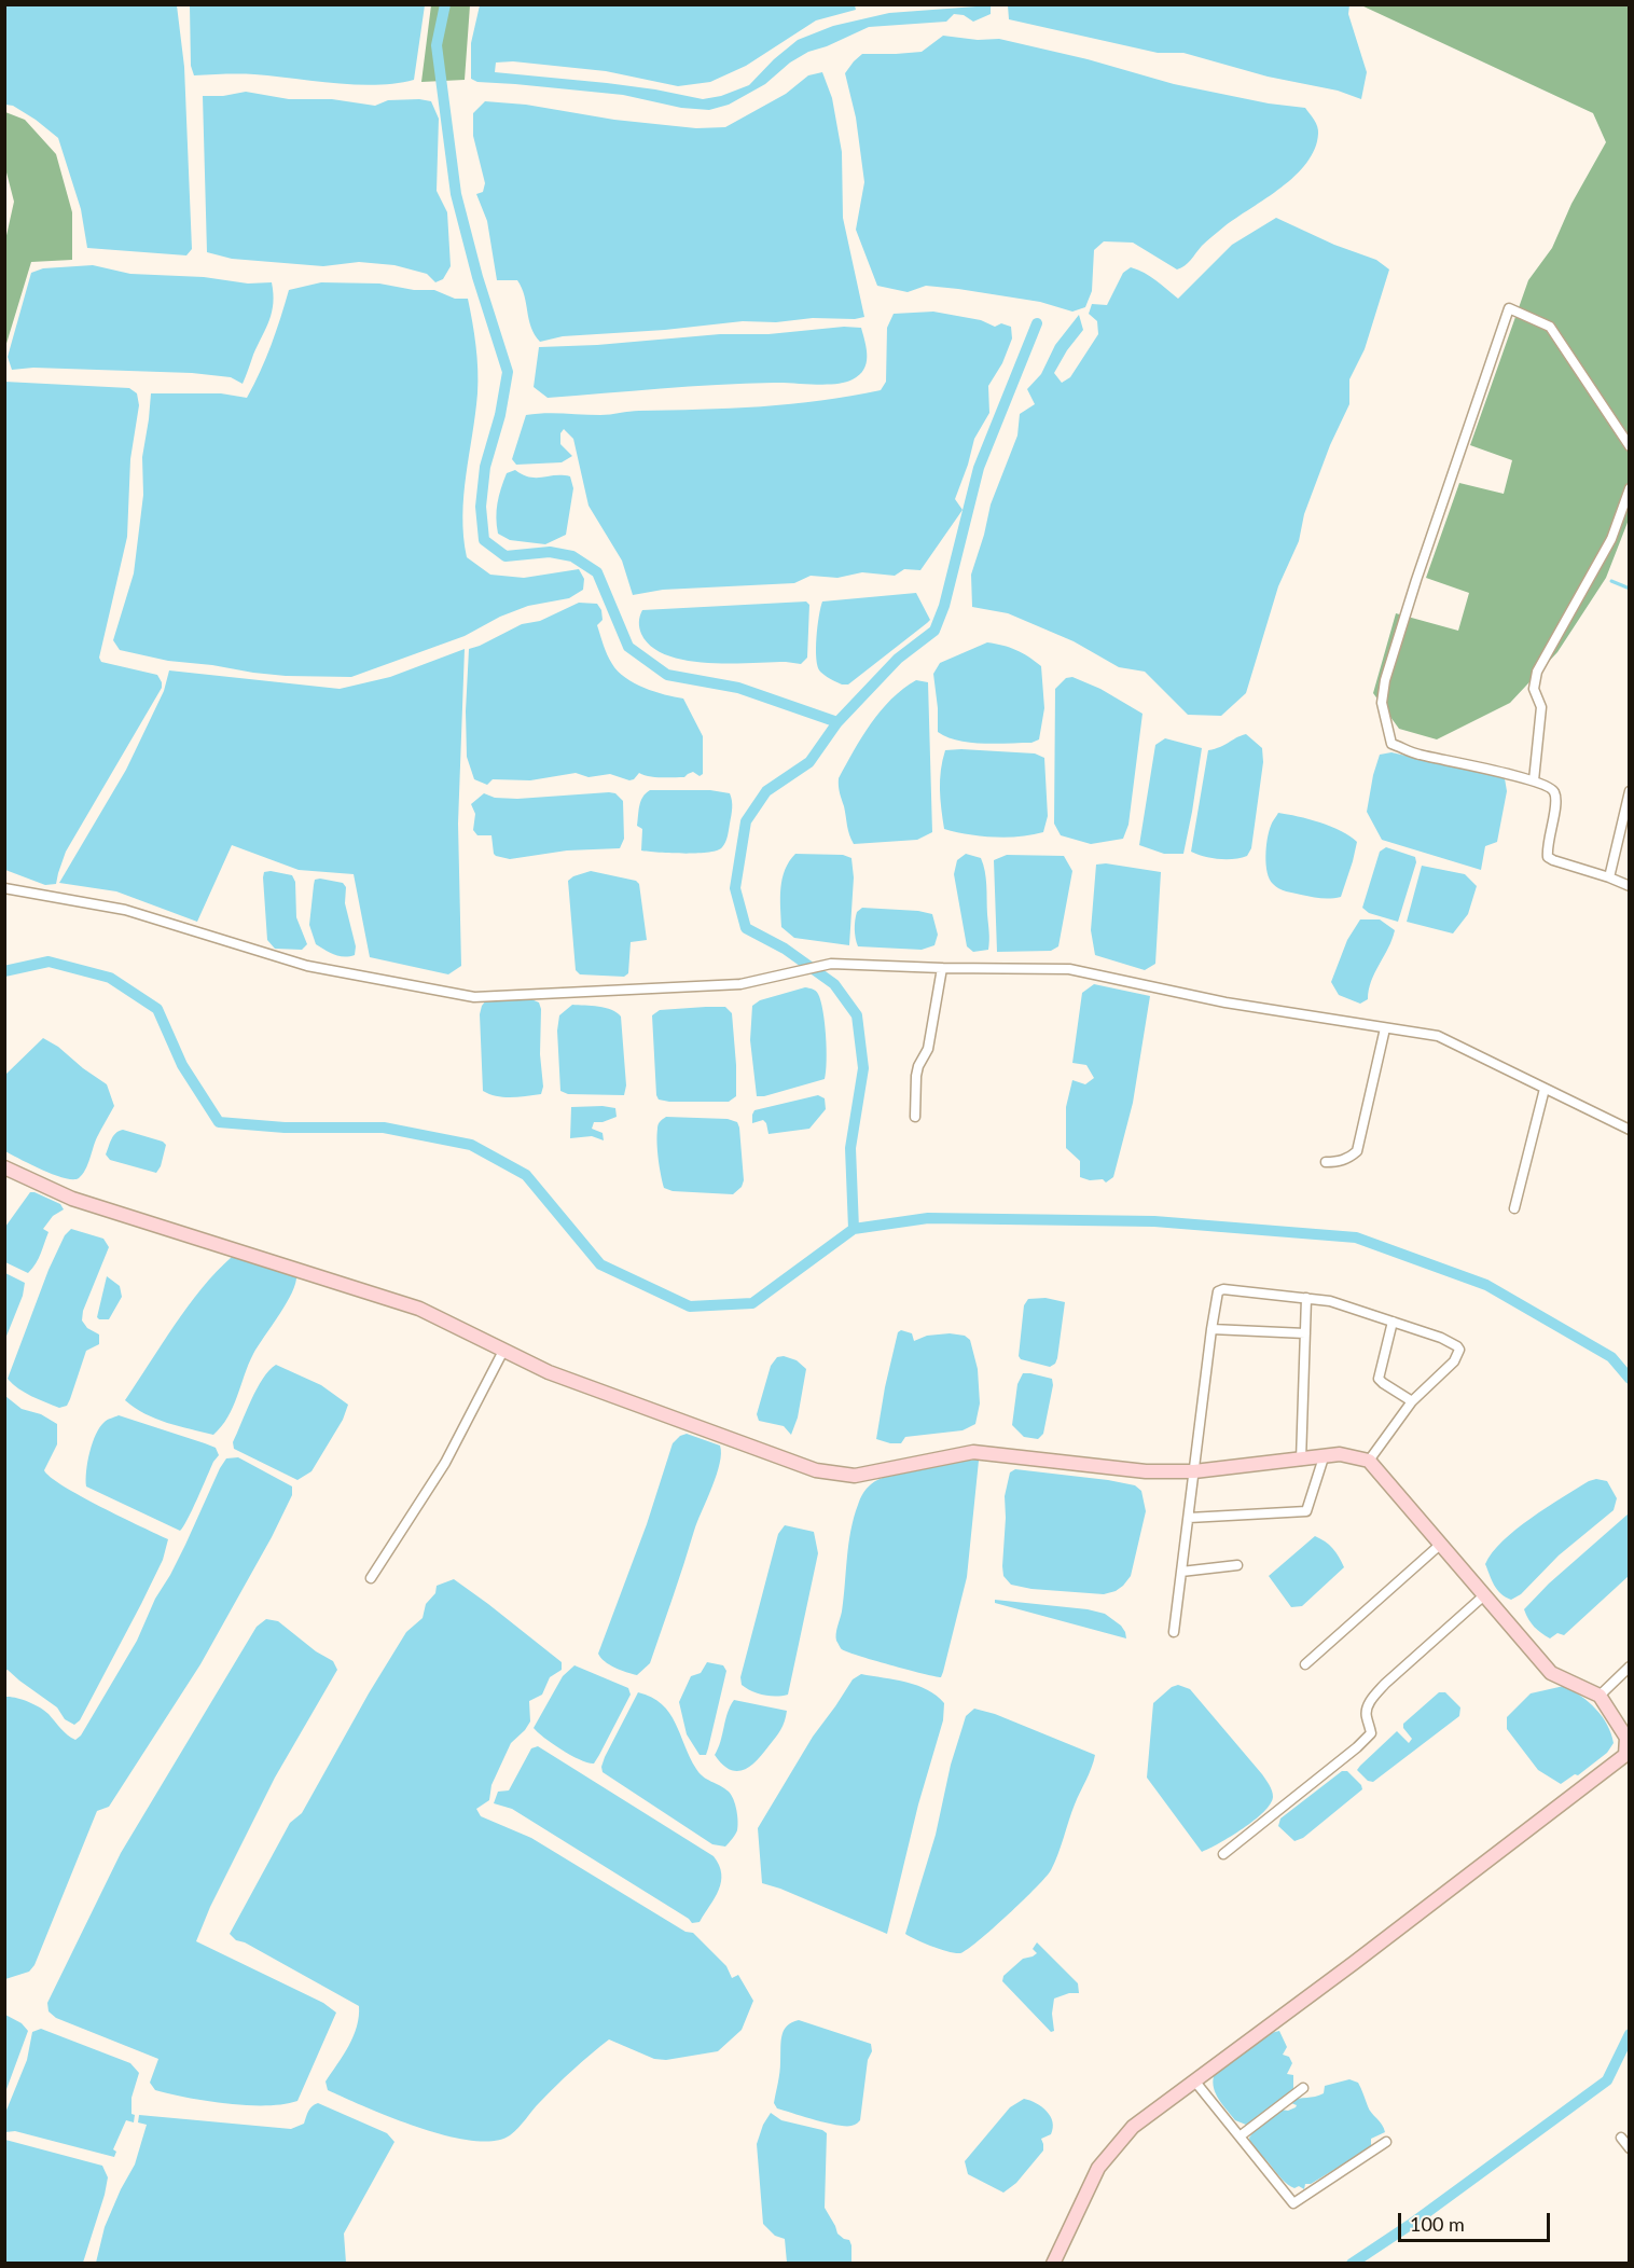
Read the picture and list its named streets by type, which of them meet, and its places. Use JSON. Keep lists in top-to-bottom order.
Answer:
{
  "scale_bar": "100 m"
}
